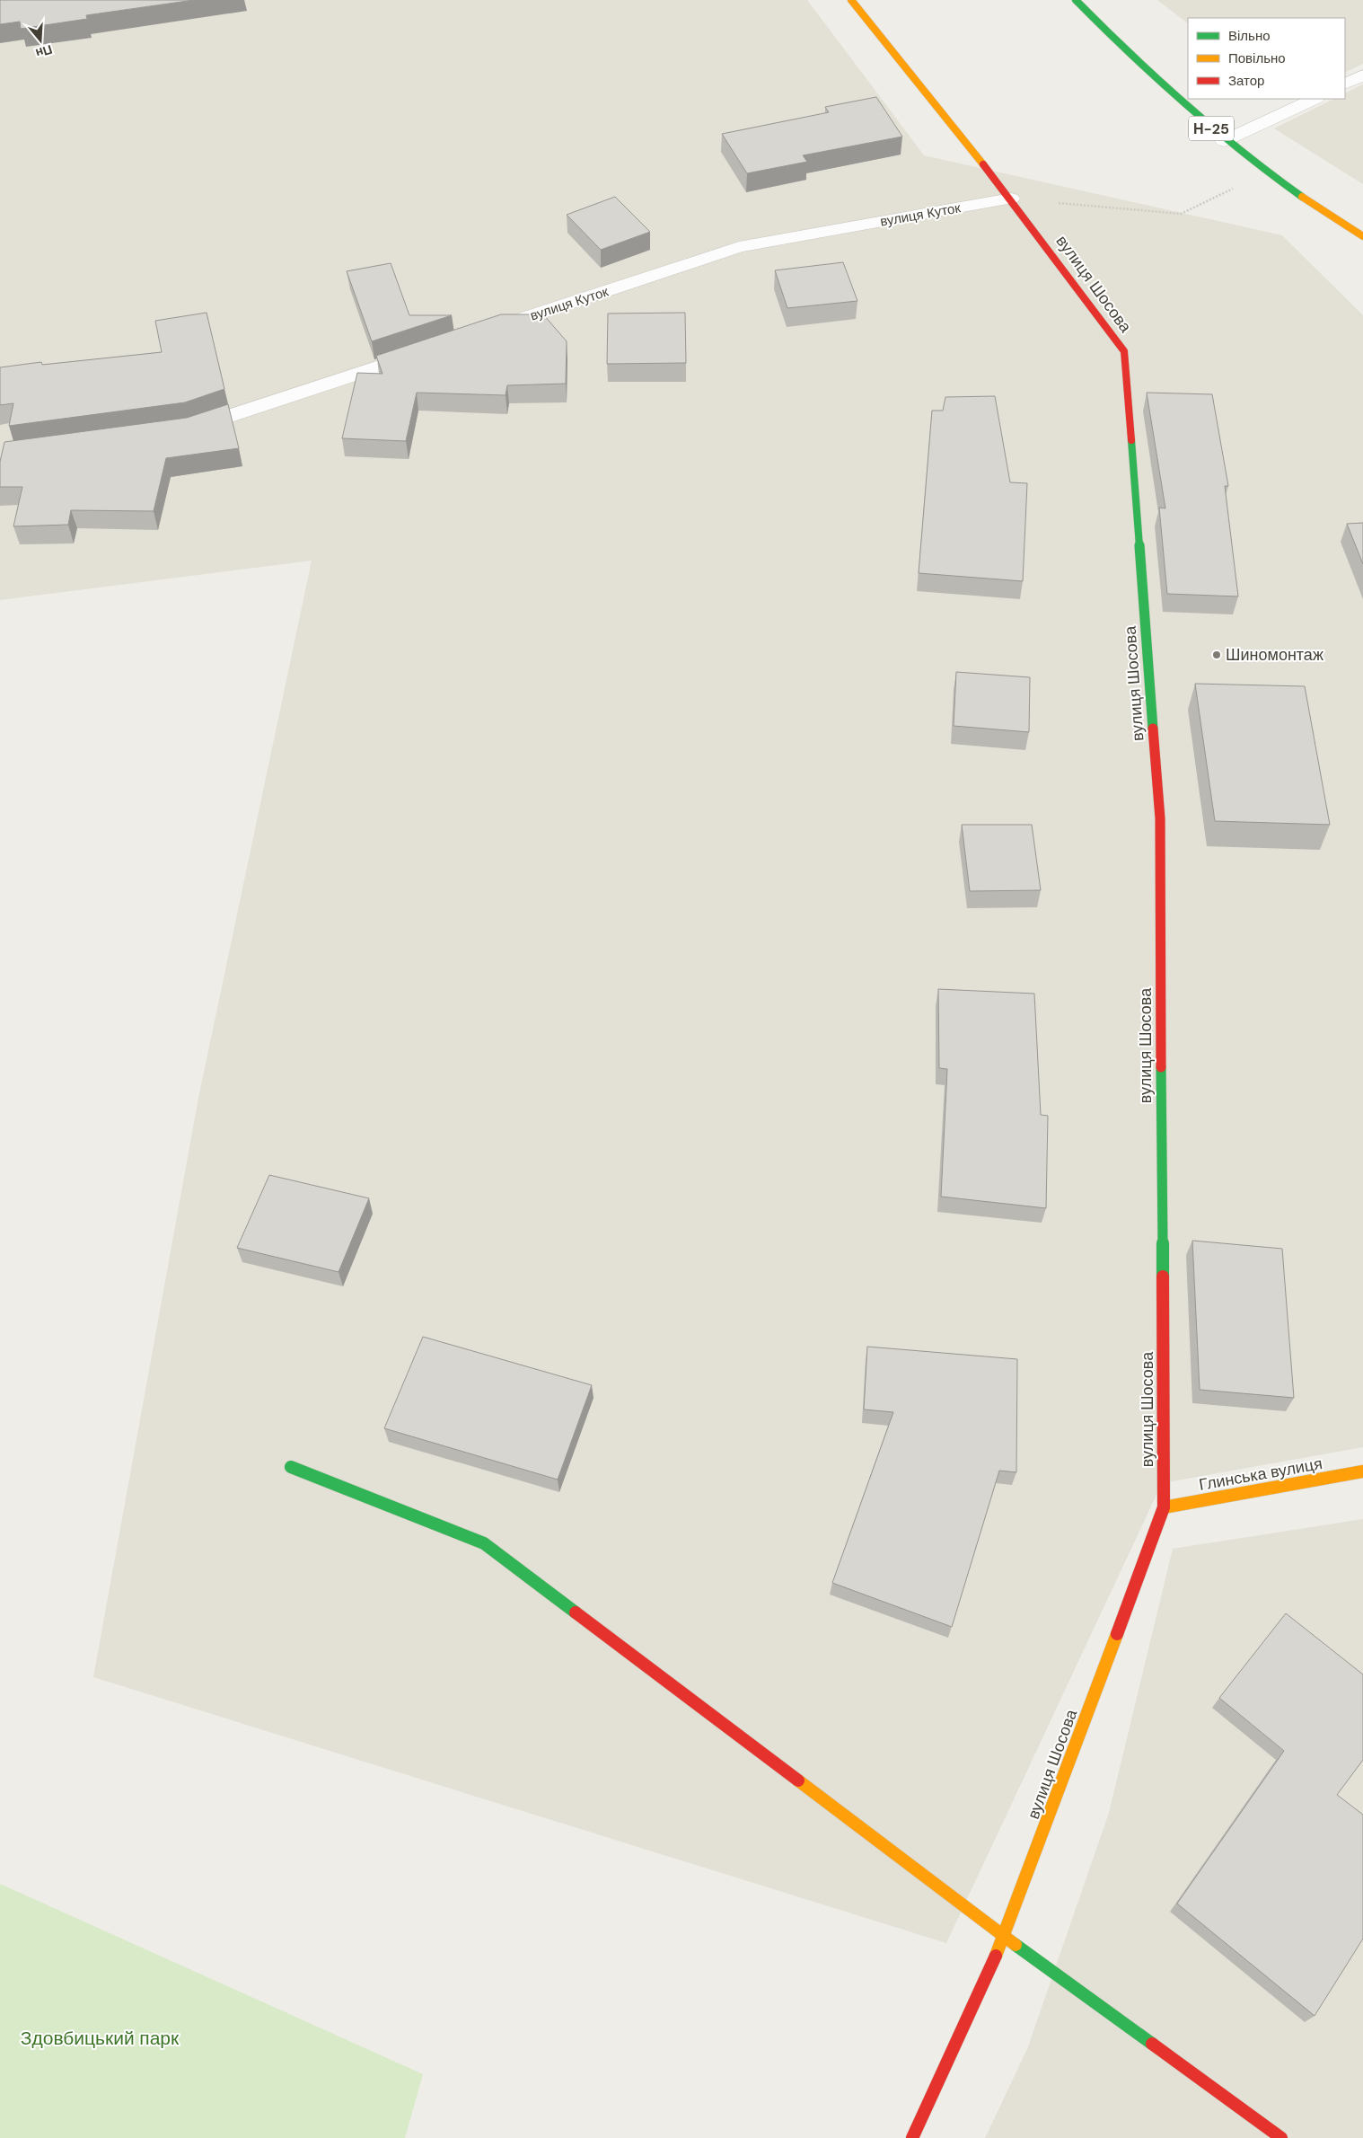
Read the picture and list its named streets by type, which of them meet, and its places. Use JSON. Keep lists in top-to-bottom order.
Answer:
{
  "streets": {
    "street": [
      "Н-25",
      "вулиця Куток",
      "вулиця Шосова",
      "Глинська вулиця"
    ]
  },
  "crossings": [
    ["вулиця Куток", "вулиця Шосова"],
    ["вулиця Шосова", "Глинська вулиця"]
  ],
  "parks": ["Здовбицький парк"],
  "places": ["Шиномонтаж"],
  "legend": ["Вільно", "Повільно", "Затор"],
  "north": "bottom"
}
